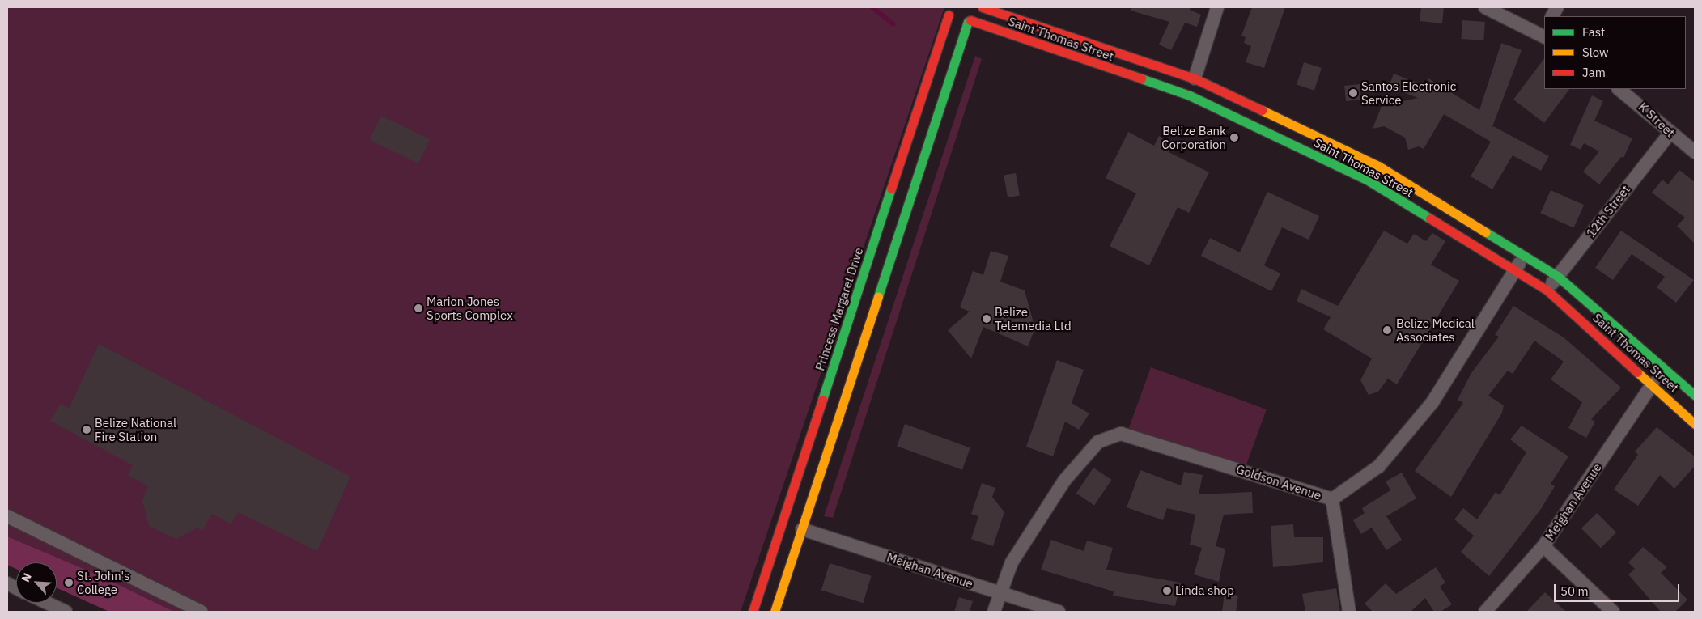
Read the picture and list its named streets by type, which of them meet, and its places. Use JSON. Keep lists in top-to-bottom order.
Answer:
{
  "streets": {
    "street": [
      "Saint Thomas Street",
      "K Street",
      "12th Street",
      "Princess Margaret Drive",
      "Goldson Avenue",
      "Meighan Avenue"
    ]
  },
  "crossings": [
    ["Saint Thomas Street", "12th Street"],
    ["Saint Thomas Street", "Princess Margaret Drive"],
    ["Saint Thomas Street", "Goldson Avenue"],
    ["Saint Thomas Street", "Meighan Avenue"],
    ["K Street", "12th Street"],
    ["Goldson Avenue", "Meighan Avenue"]
  ],
  "places": [
    "Santos Electronic Service",
    "Belize Bank Corporation",
    "Marion Jones Sports Complex",
    "Belize Telemedia Ltd",
    "Belize Medical Associates",
    "Belize National Fire Station",
    "St. John's College",
    "Linda shop"
  ],
  "legend": ["Fast", "Slow", "Jam"],
  "scale_bar": "50 m",
  "north": "top left"
}
